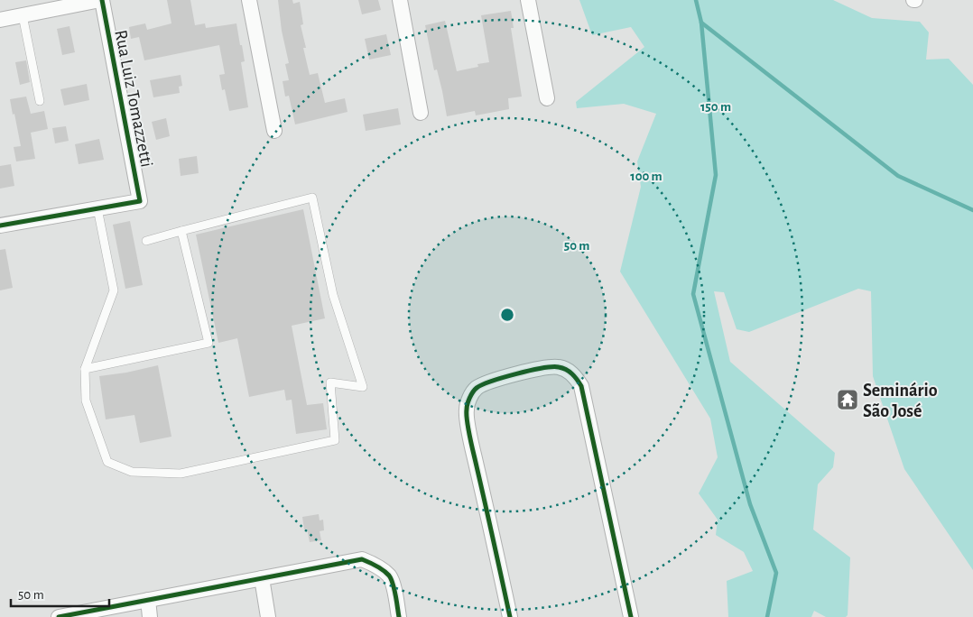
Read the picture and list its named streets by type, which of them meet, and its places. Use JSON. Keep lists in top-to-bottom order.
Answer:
{
  "streets": {
    "street": ["Rua Luiz Tomazzetti"]
  },
  "places": {
    "temple": ["Seminário São José"]
  },
  "scale_bar": "50 m",
  "rings": ["150 m", "100 m", "50 m"]
}
